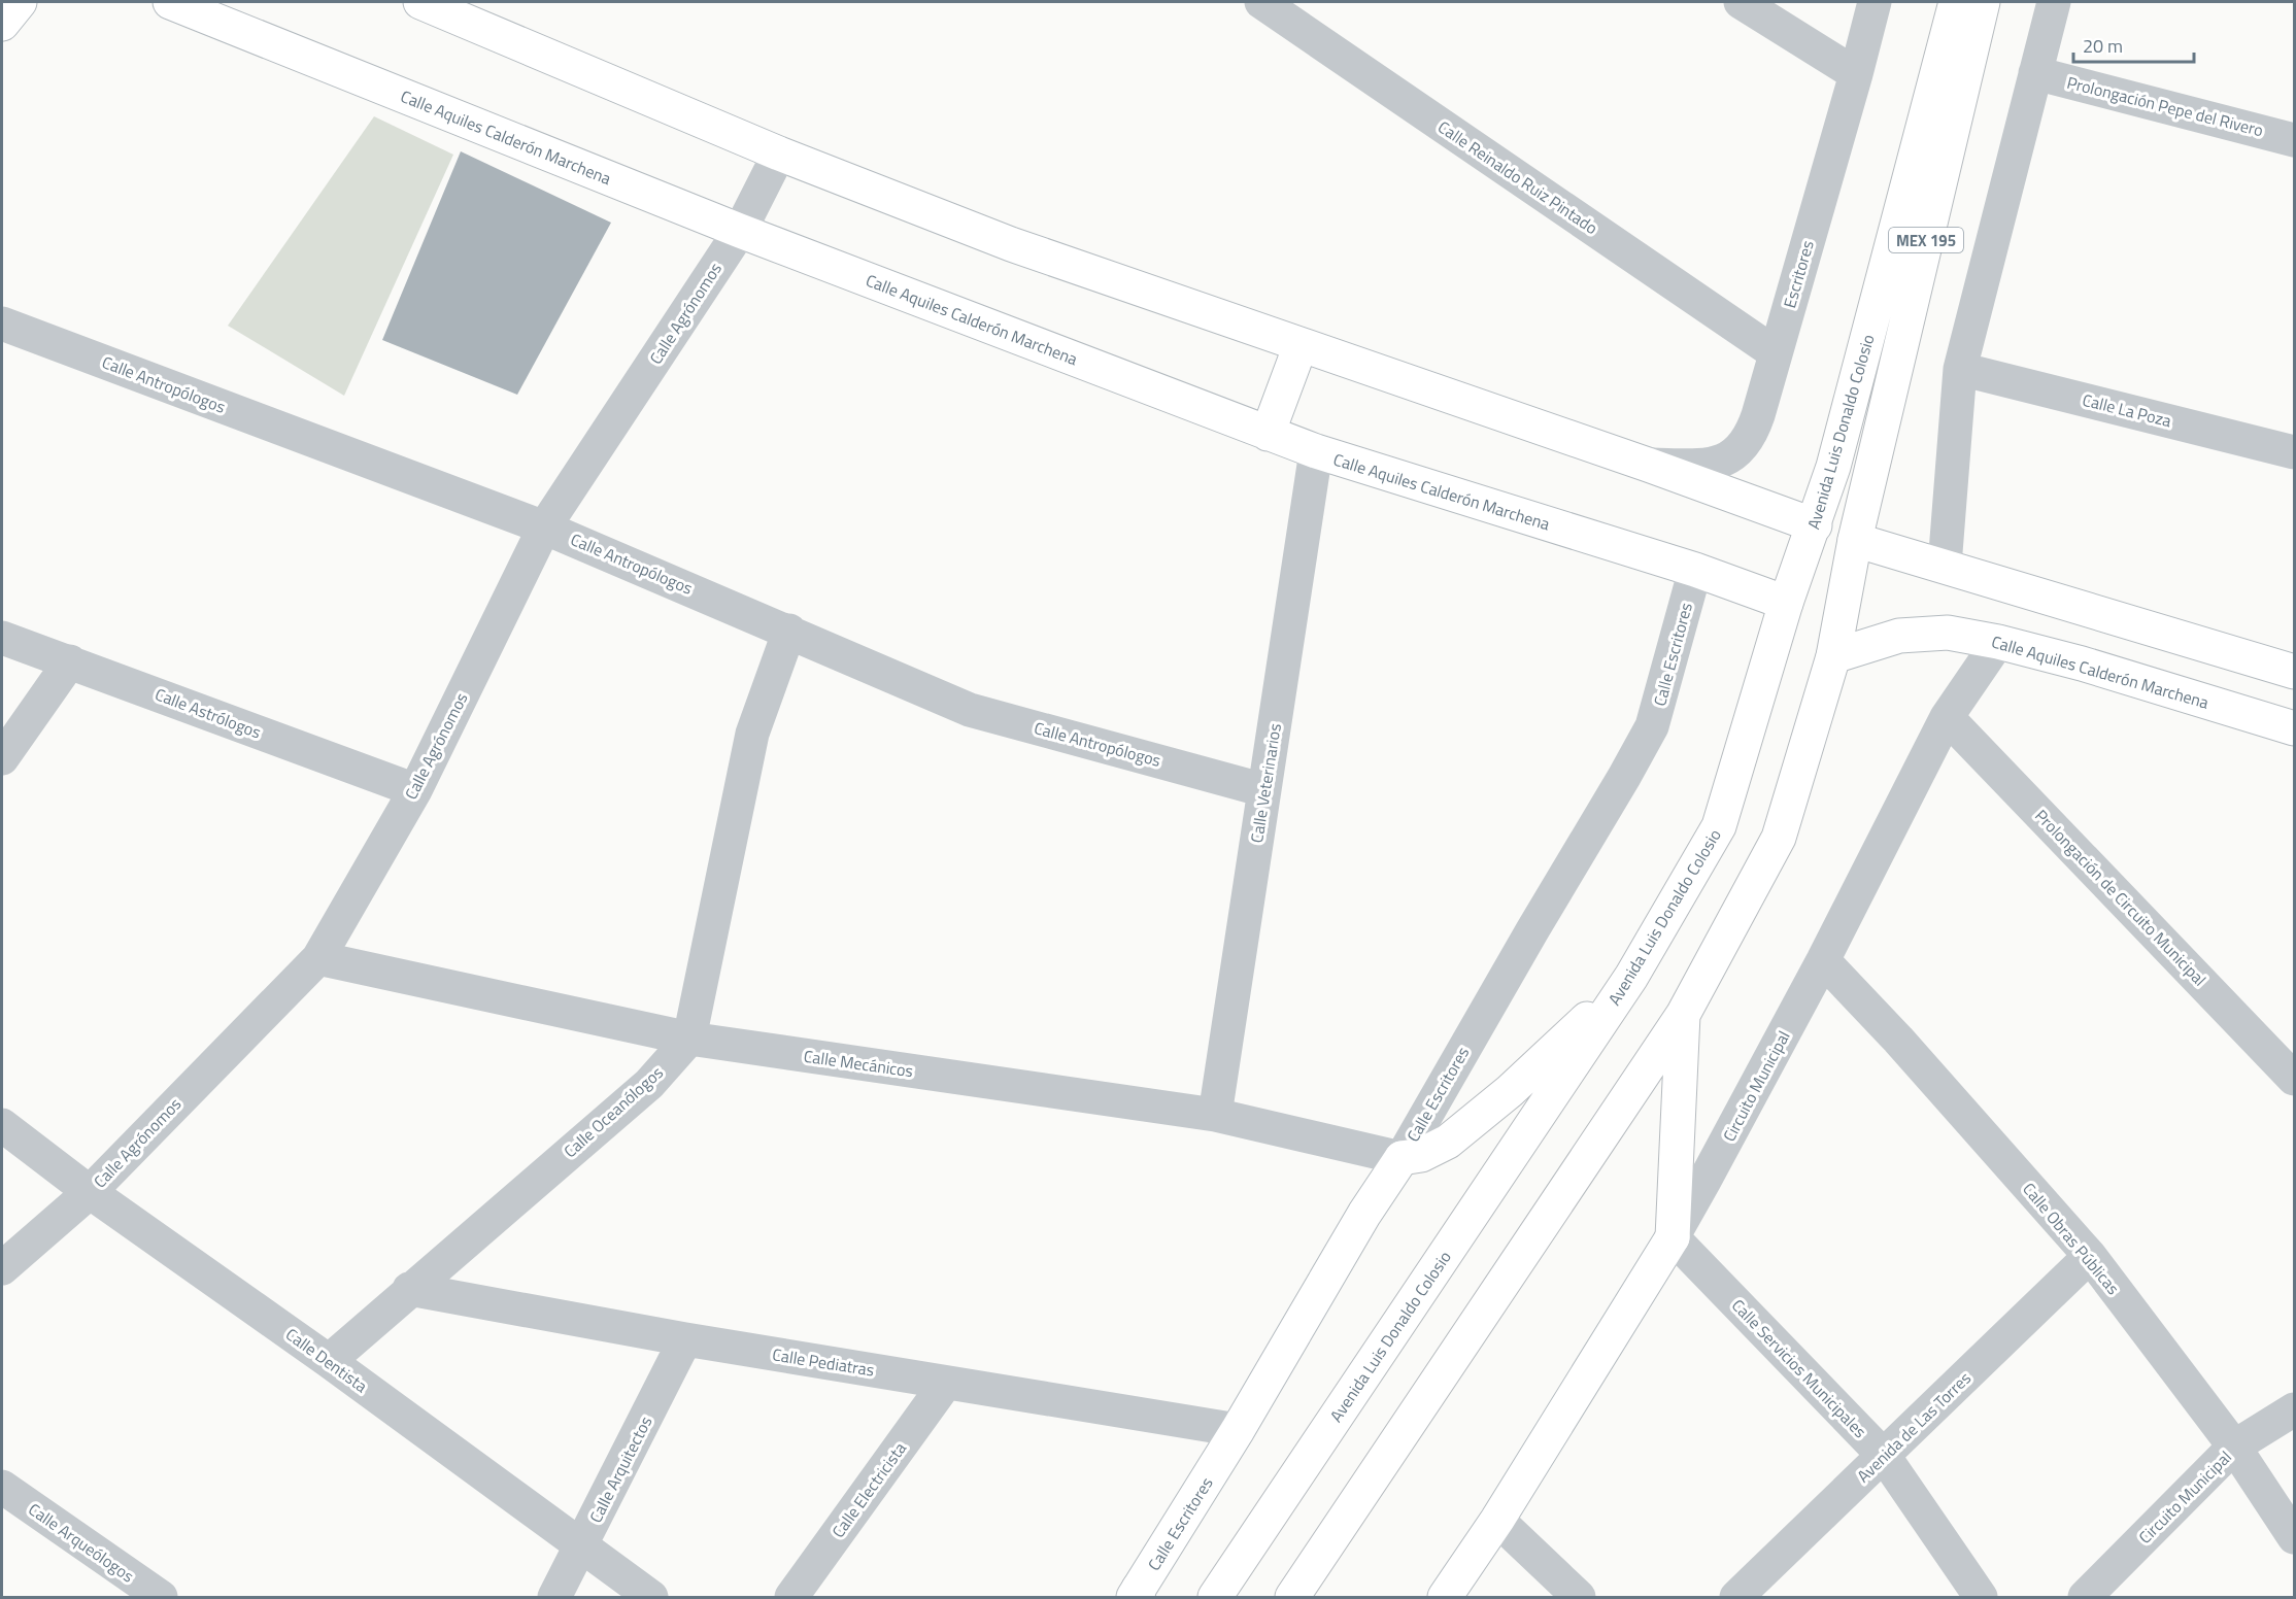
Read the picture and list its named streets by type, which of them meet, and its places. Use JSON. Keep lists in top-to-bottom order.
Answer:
{
  "streets": {
    "main road": [
      "Calle Aquiles Calderón Marchena",
      "MEX 195",
      "Avenida Luis Donaldo Colosio",
      "Calle Escritores",
      "Circuito Municipal"
    ],
    "street": [
      "Prolongación Pepe del Rivero",
      "Calle Reinaldo Ruiz Pintado",
      "Escritores",
      "Calle Agrónomos",
      "Calle Antropólogos",
      "Calle La Poza",
      "Calle Astrólogos",
      "Calle Veterinarios",
      "Prolongación de Circuito Municipal",
      "Calle Mecánicos",
      "Calle Oceanólogos",
      "Calle Obras Públicas",
      "Calle Dentista",
      "Calle Pediatras",
      "Calle Servicios Municipales",
      "Avenida de Las Torres",
      "Calle Arquitectos",
      "Calle Electricista",
      "Calle Arqueólogos"
    ]
  },
  "crossings": [
    ["Calle Aquiles Calderón Marchena", "Calle Agrónomos"],
    ["Calle Aquiles Calderón Marchena", "Avenida Luis Donaldo Colosio"],
    ["Calle Aquiles Calderón Marchena", "Calle Escritores"],
    ["Calle Aquiles Calderón Marchena", "Calle Veterinarios"],
    ["Calle Aquiles Calderón Marchena", "Circuito Municipal"],
    ["Calle Reinaldo Ruiz Pintado", "Escritores"],
    ["Calle Agrónomos", "Calle Antropólogos"],
    ["Calle Agrónomos", "Calle Astrólogos"],
    ["Calle Agrónomos", "Calle Mecánicos"],
    ["Calle Agrónomos", "Calle Dentista"],
    ["Calle Antropólogos", "Calle Veterinarios"],
    ["Calle Antropólogos", "Calle Oceanólogos"],
    ["Calle Escritores", "Calle Mecánicos"],
    ["Calle Escritores", "Calle Pediatras"],
    ["Calle Veterinarios", "Calle Mecánicos"],
    ["Prolongación de Circuito Municipal", "Circuito Municipal"],
    ["Calle Mecánicos", "Calle Oceanólogos"],
    ["Circuito Municipal", "Calle Obras Públicas"],
    ["Circuito Municipal", "Calle Servicios Municipales"],
    ["Calle Oceanólogos", "Calle Dentista"],
    ["Calle Oceanólogos", "Calle Pediatras"],
    ["Calle Obras Públicas", "Avenida de Las Torres"],
    ["Calle Dentista", "Calle Arquitectos"],
    ["Calle Pediatras", "Calle Arquitectos"],
    ["Calle Pediatras", "Calle Electricista"],
    ["Calle Servicios Municipales", "Avenida de Las Torres"]
  ],
  "scale_bar": "20 m"
}
